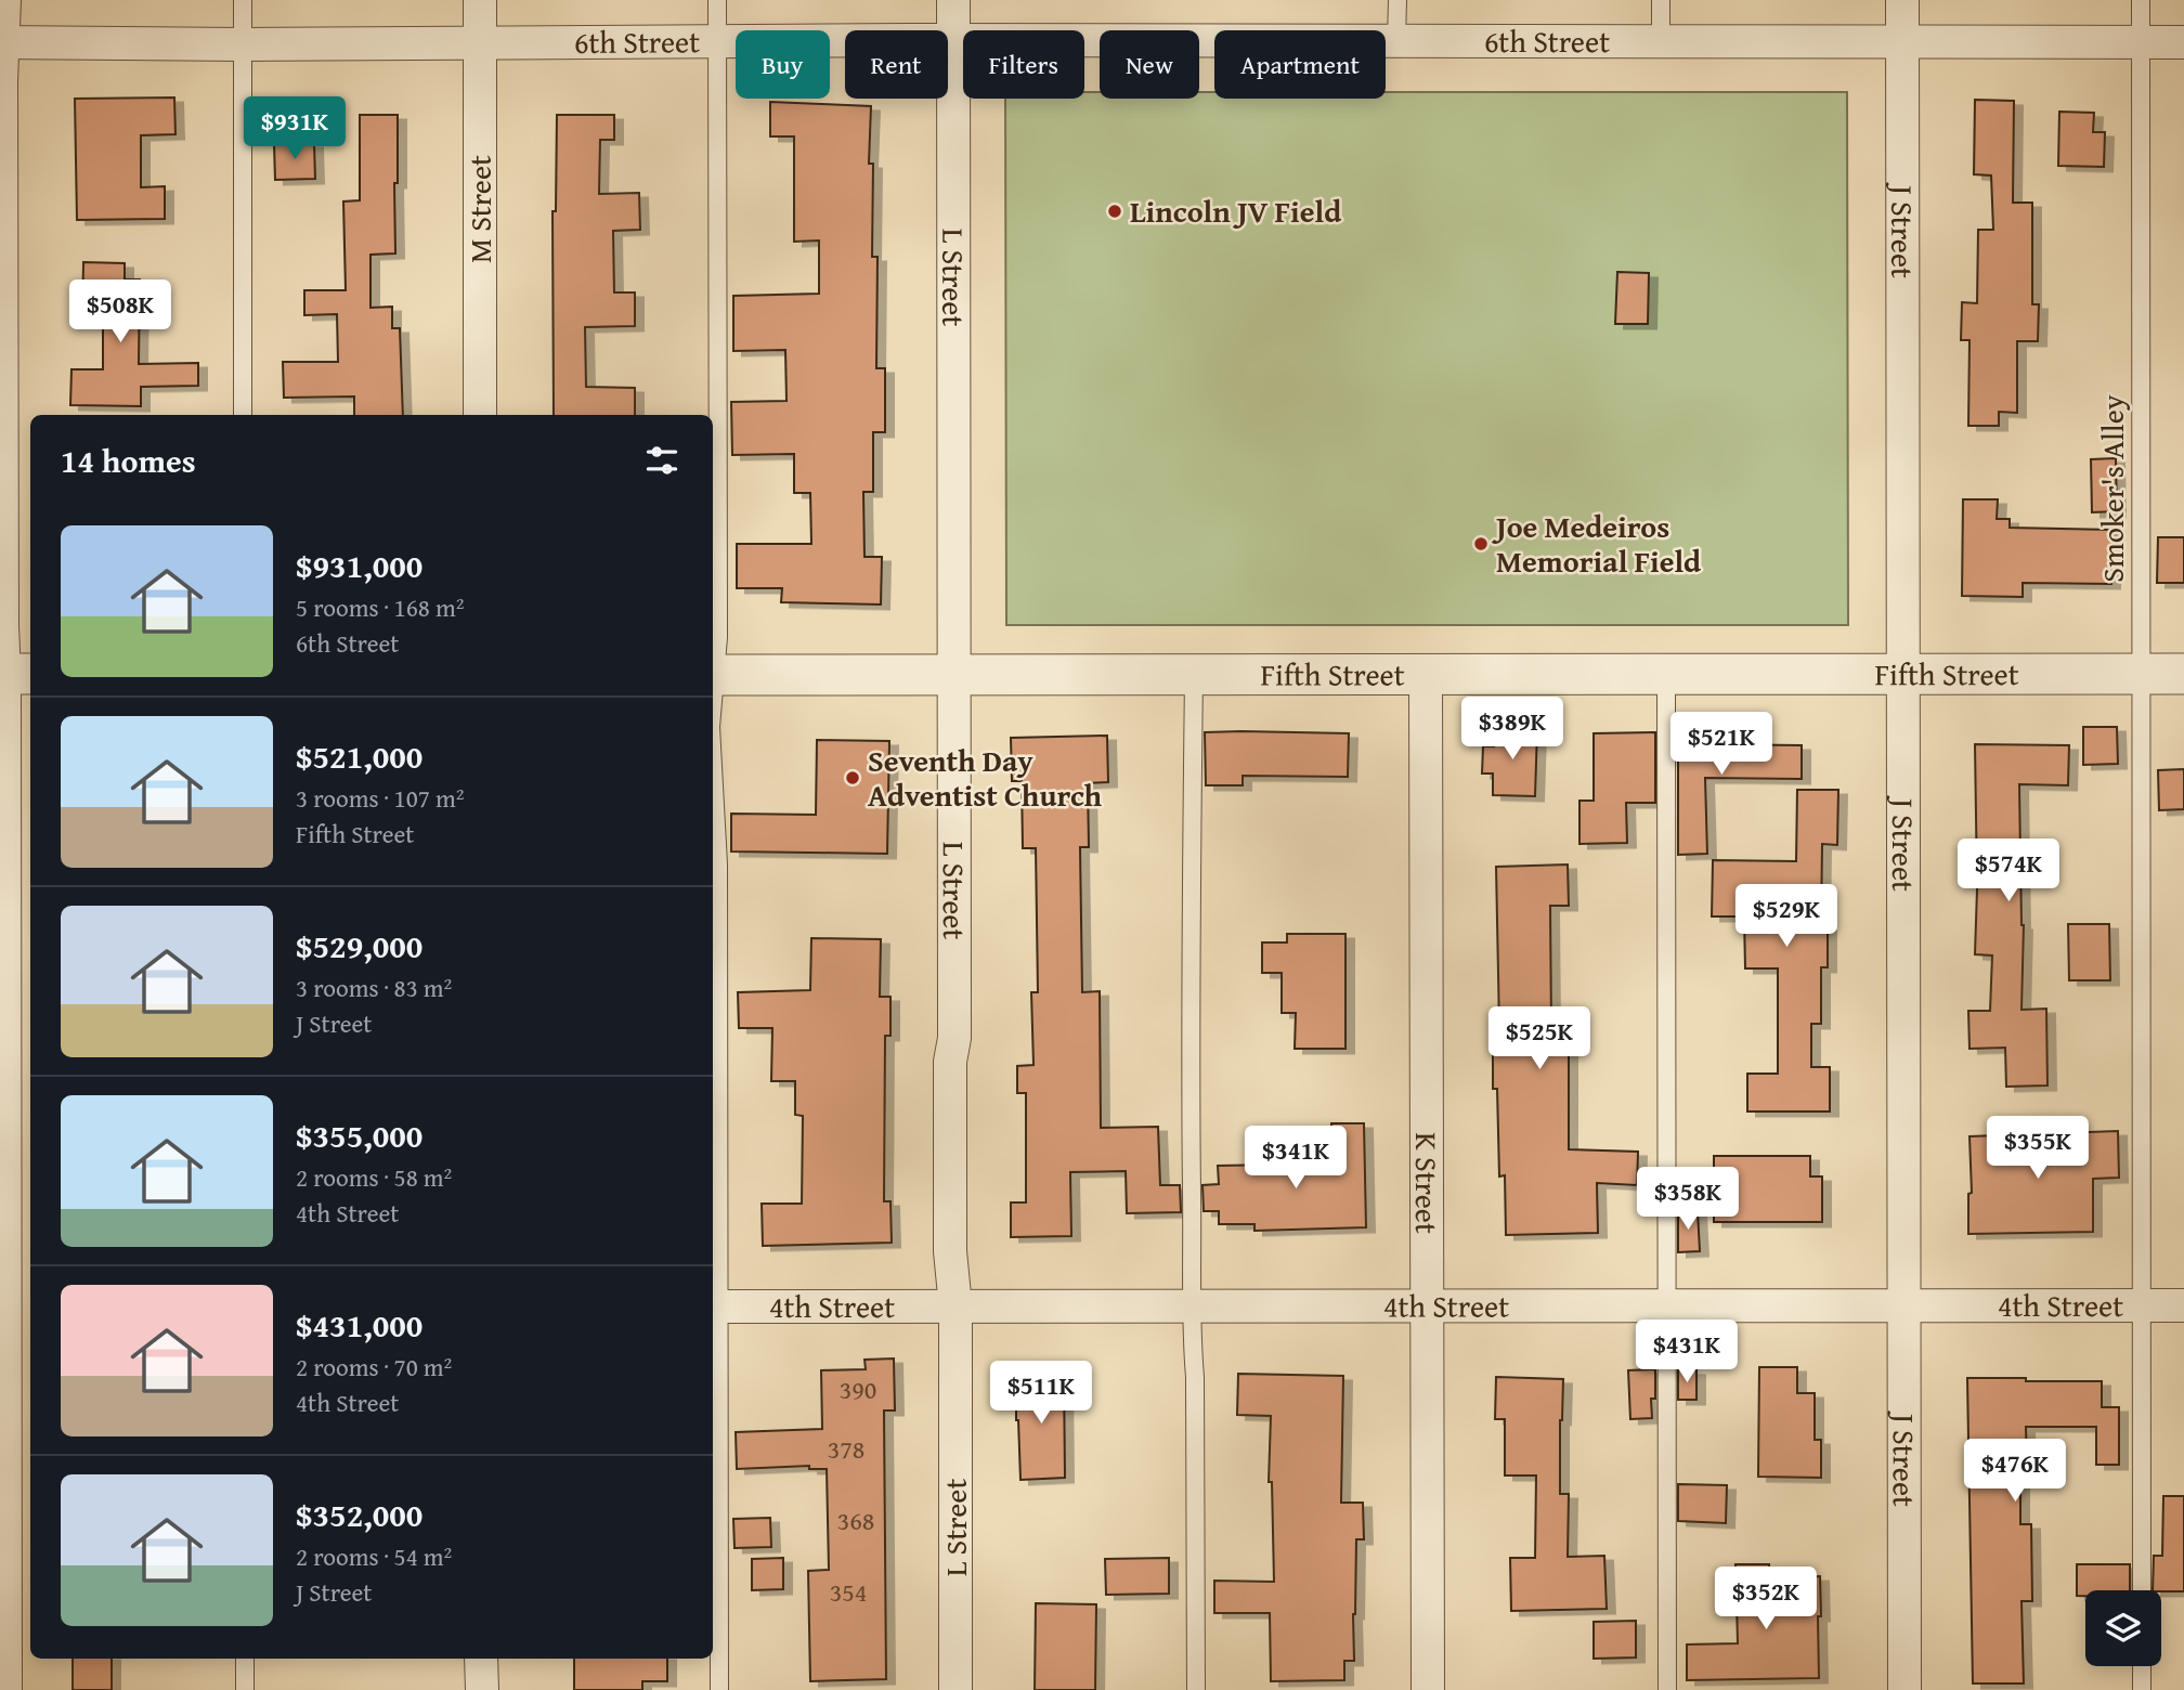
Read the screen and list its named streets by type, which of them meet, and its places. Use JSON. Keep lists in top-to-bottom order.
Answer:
{
  "streets": {
    "street": [
      "6th Street",
      "M Street",
      "J Street",
      "L Street",
      "Fifth Street",
      "K Street",
      "4th Street"
    ],
    "lane": ["Smoker's Alley"]
  },
  "crossings": [
    ["6th Street", "M Street"],
    ["6th Street", "J Street"],
    ["6th Street", "L Street"],
    ["6th Street", "Smoker's Alley"],
    ["J Street", "Fifth Street"],
    ["J Street", "4th Street"],
    ["L Street", "Fifth Street"],
    ["L Street", "4th Street"],
    ["Smoker's Alley", "Fifth Street"],
    ["Smoker's Alley", "4th Street"],
    ["Fifth Street", "K Street"],
    ["K Street", "4th Street"]
  ],
  "places": ["Lincoln JV Field", "Joe Medeiros Memorial Field", "Seventh Day Adventist Church"],
  "house_numbers": [
    "390",
    "378",
    "368",
    "354"
  ],
  "page": {
    "chip": [
      "Buy",
      "Rent",
      "Filters",
      "New",
      "Apartment"
    ],
    "price": [
      "$931K",
      "$508K",
      "$389K",
      "$521K",
      "$574K",
      "$529K",
      "$525K",
      "$355K",
      "$341K",
      "$358K",
      "$431K",
      "$511K",
      "$476K",
      "$352K"
    ],
    "heading": "14 homes",
    "list": [
      {
        "name": "$931,000",
        "note": "5 rooms · 168 m² · 6th Street"
      },
      {
        "name": "$521,000",
        "note": "3 rooms · 107 m² · Fifth Street"
      },
      {
        "name": "$529,000",
        "note": "3 rooms · 83 m² · J Street"
      },
      {
        "name": "$355,000",
        "note": "2 rooms · 58 m² · 4th Street"
      },
      {
        "name": "$431,000",
        "note": "2 rooms · 70 m² · 4th Street"
      },
      {
        "name": "$352,000",
        "note": "2 rooms · 54 m² · J Street"
      }
    ]
  }
}
